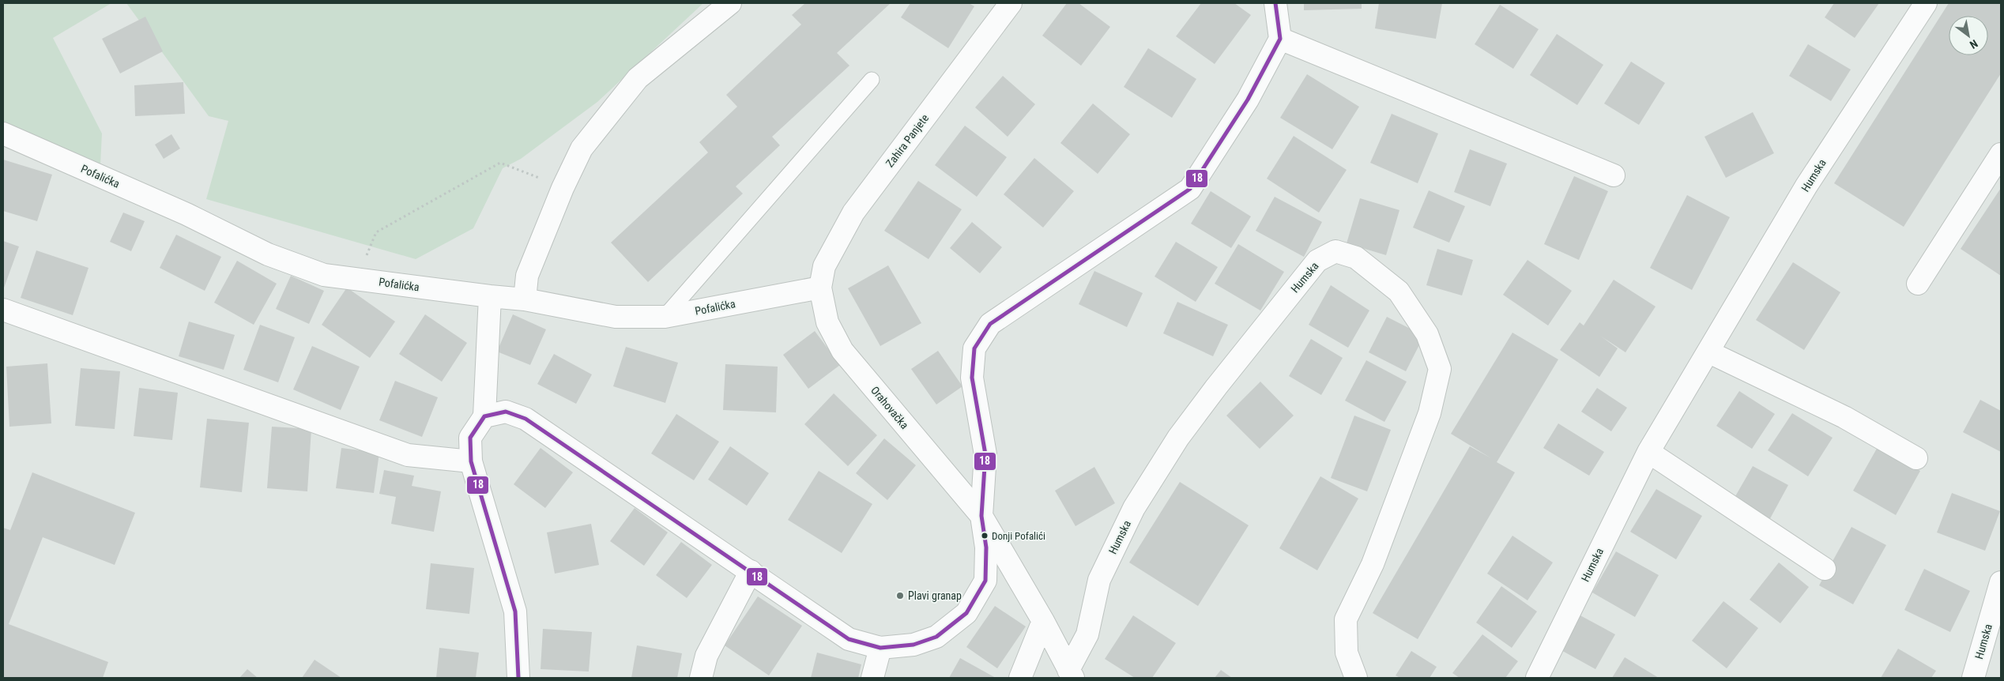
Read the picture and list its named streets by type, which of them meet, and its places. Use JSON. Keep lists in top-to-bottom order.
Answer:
{
  "streets": {
    "street": [
      "Zahira Panjete",
      "Humska",
      "Pofalićka",
      "Orahovačka"
    ]
  },
  "crossings": [
    ["Zahira Panjete", "Pofalićka"],
    ["Zahira Panjete", "Orahovačka"],
    ["Humska", "Orahovačka"],
    ["Pofalićka", "Orahovačka"]
  ],
  "places": ["Donji Pofalići", "Plavi granap"],
  "lines": ["transit line 18"],
  "north": "bottom right"
}
